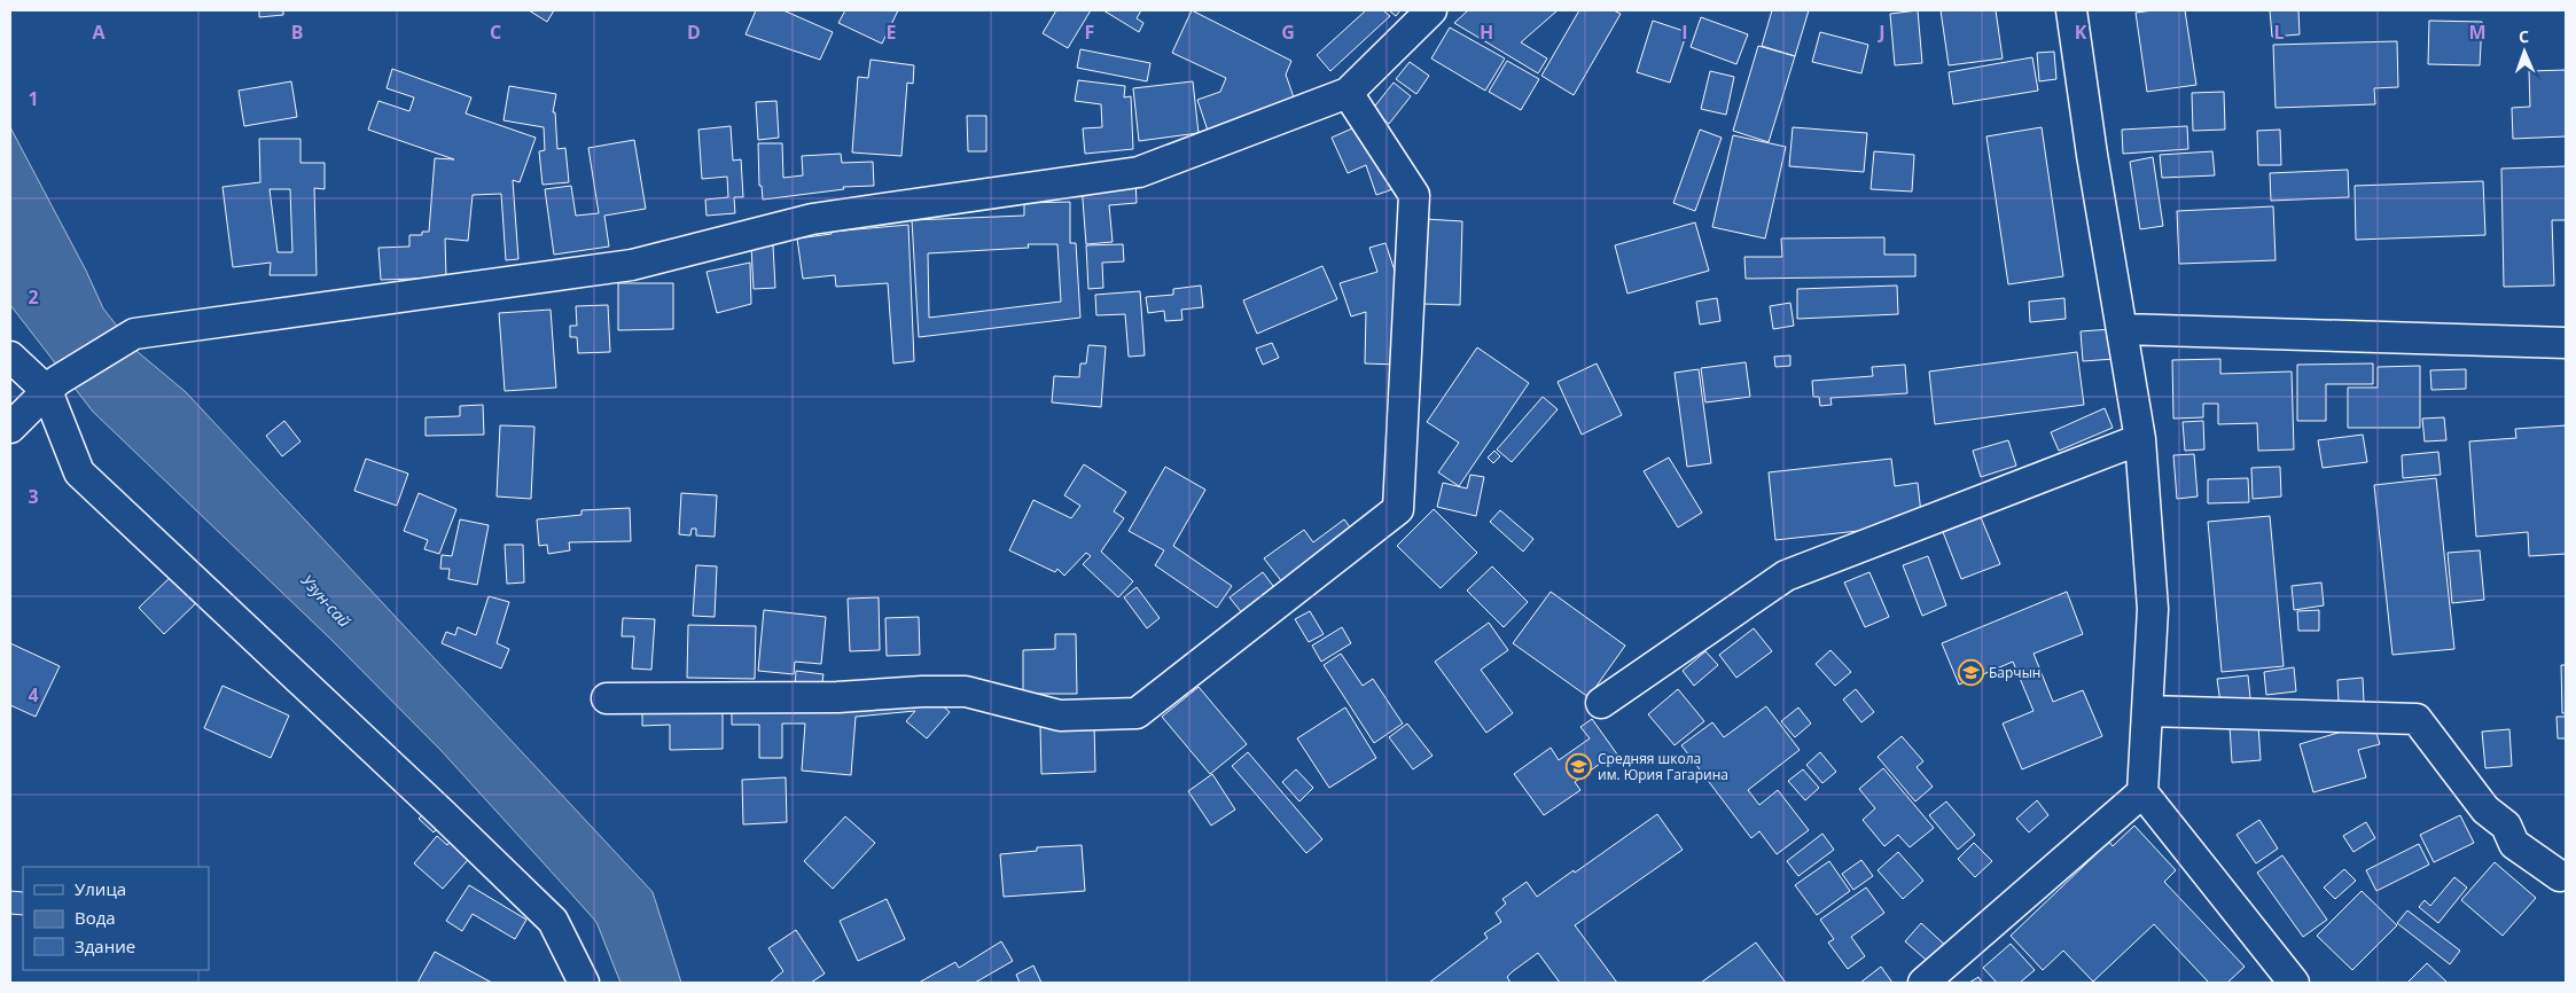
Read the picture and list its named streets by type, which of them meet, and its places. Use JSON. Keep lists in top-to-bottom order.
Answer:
{
  "water": ["Узун-сай"],
  "places": {
    "school or university": ["Барчын", "Средняя школа им. Юрия Гагарина"]
  },
  "legend": ["Улица", "Вода", "Здание"],
  "north": "top",
  "grid": {
    "columns": [
      "A",
      "B",
      "C",
      "D",
      "E",
      "F",
      "G",
      "H",
      "I",
      "J",
      "K",
      "L",
      "M"
    ],
    "rows": [
      "1",
      "2",
      "3",
      "4"
    ]
  }
}
